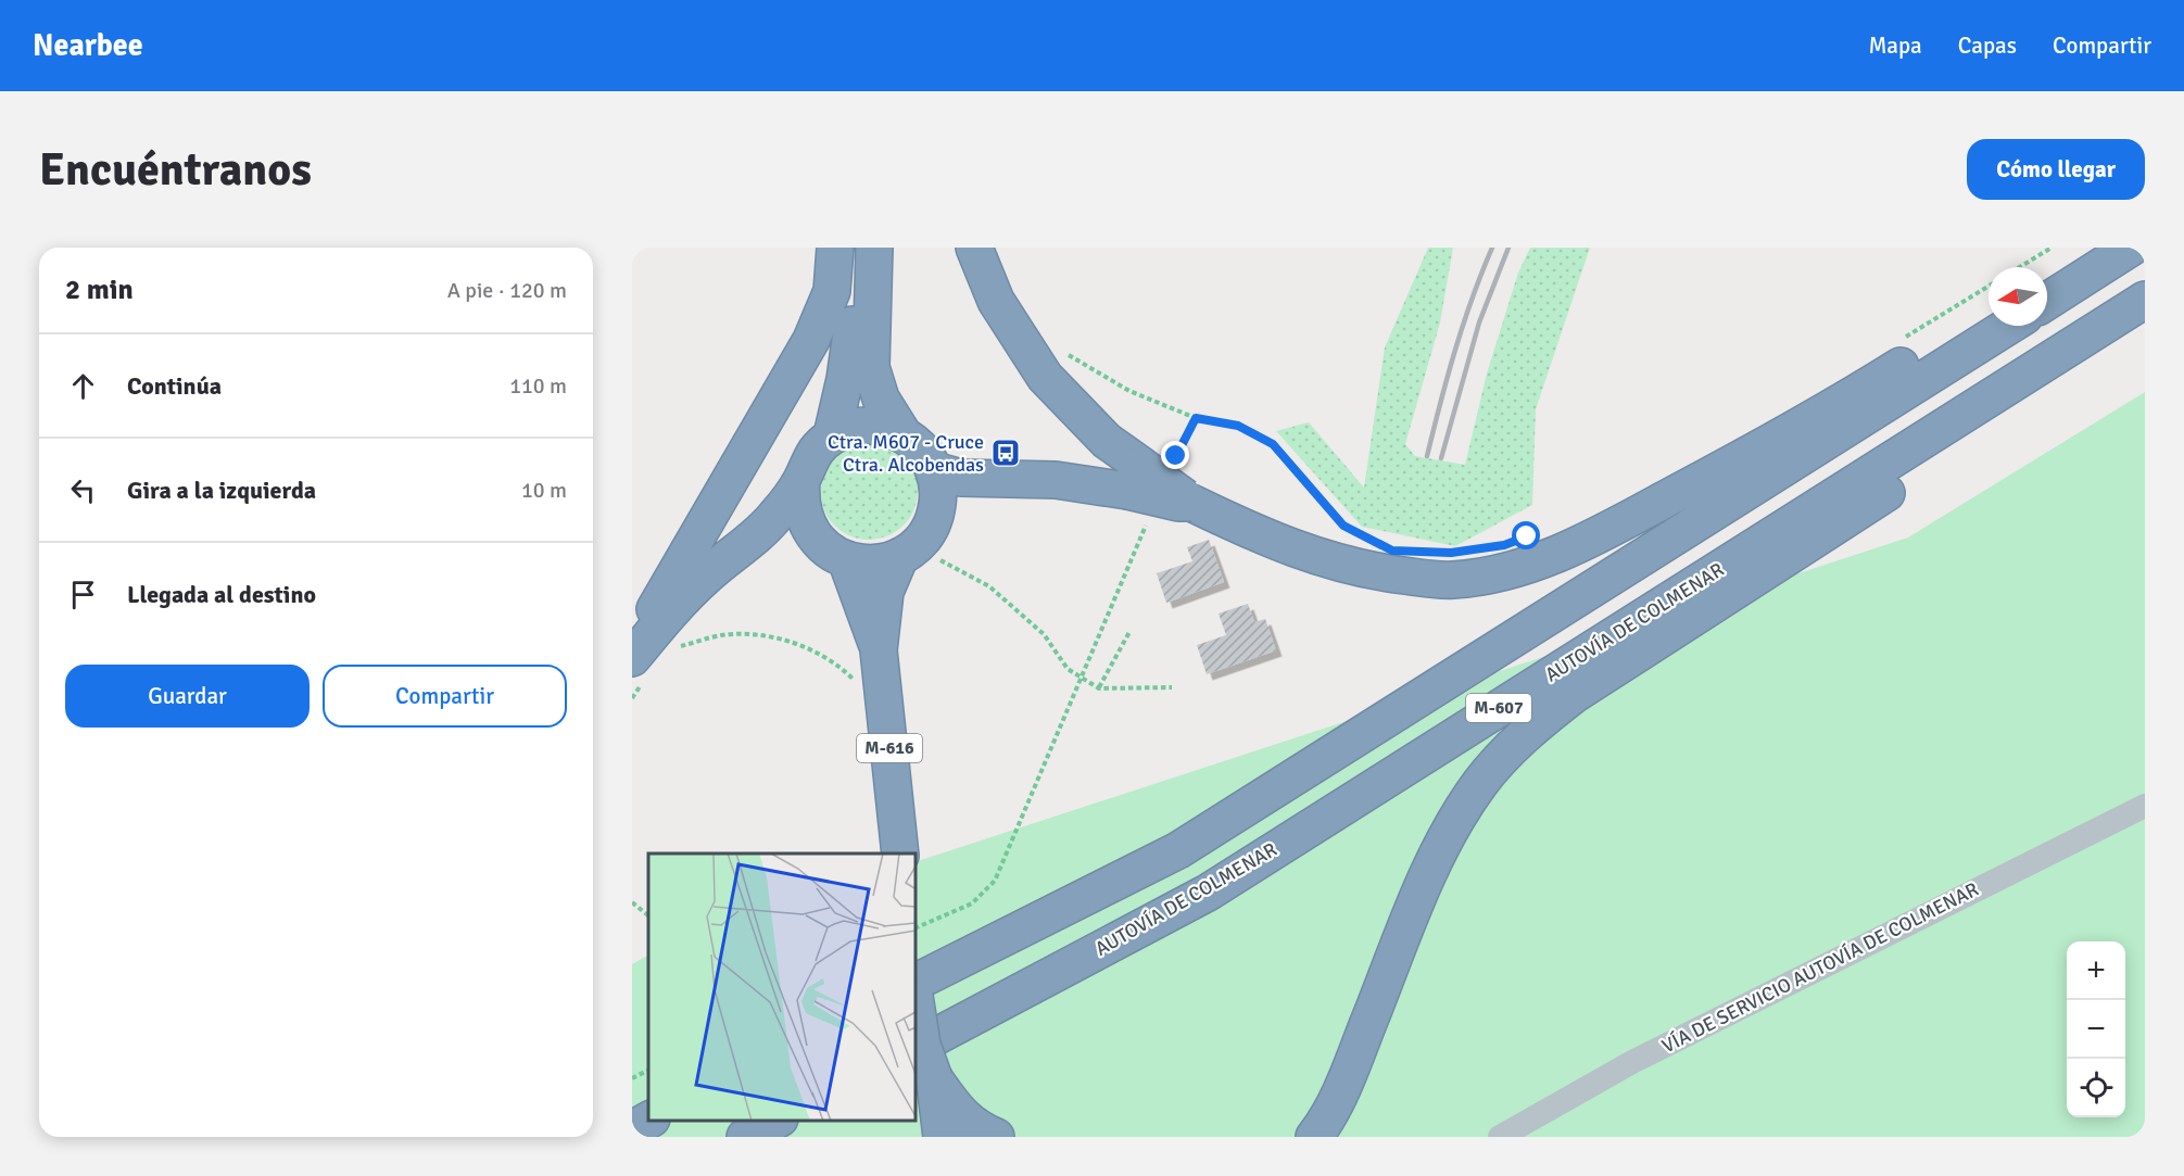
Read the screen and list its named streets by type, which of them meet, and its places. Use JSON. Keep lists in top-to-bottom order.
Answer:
{
  "streets": {
    "highway": ["AUTOVÍA DE COLMENAR", "M-607", "M-616"],
    "street": ["VÍA DE SERVICIO AUTOVÍA DE COLMENAR"]
  },
  "places": {
    "bus stop": ["Ctra. M607 - Cruce Ctra. Alcobendas"]
  },
  "north": "left",
  "page": {
    "header": "Nearbee",
    "nav": ["Mapa", "Capas", "Compartir"],
    "buttons": [
      "Cómo llegar",
      ["Guardar", "Compartir"]
    ],
    "title": "Encuéntranos",
    "heading": ["2 min", "A pie · 120 m"],
    "list": [
      ["Continúa", "110 m"],
      ["Gira a la izquierda", "10 m"],
      "Llegada al destino"
    ],
    "map_buttons": ["+", "−"]
  }
}
